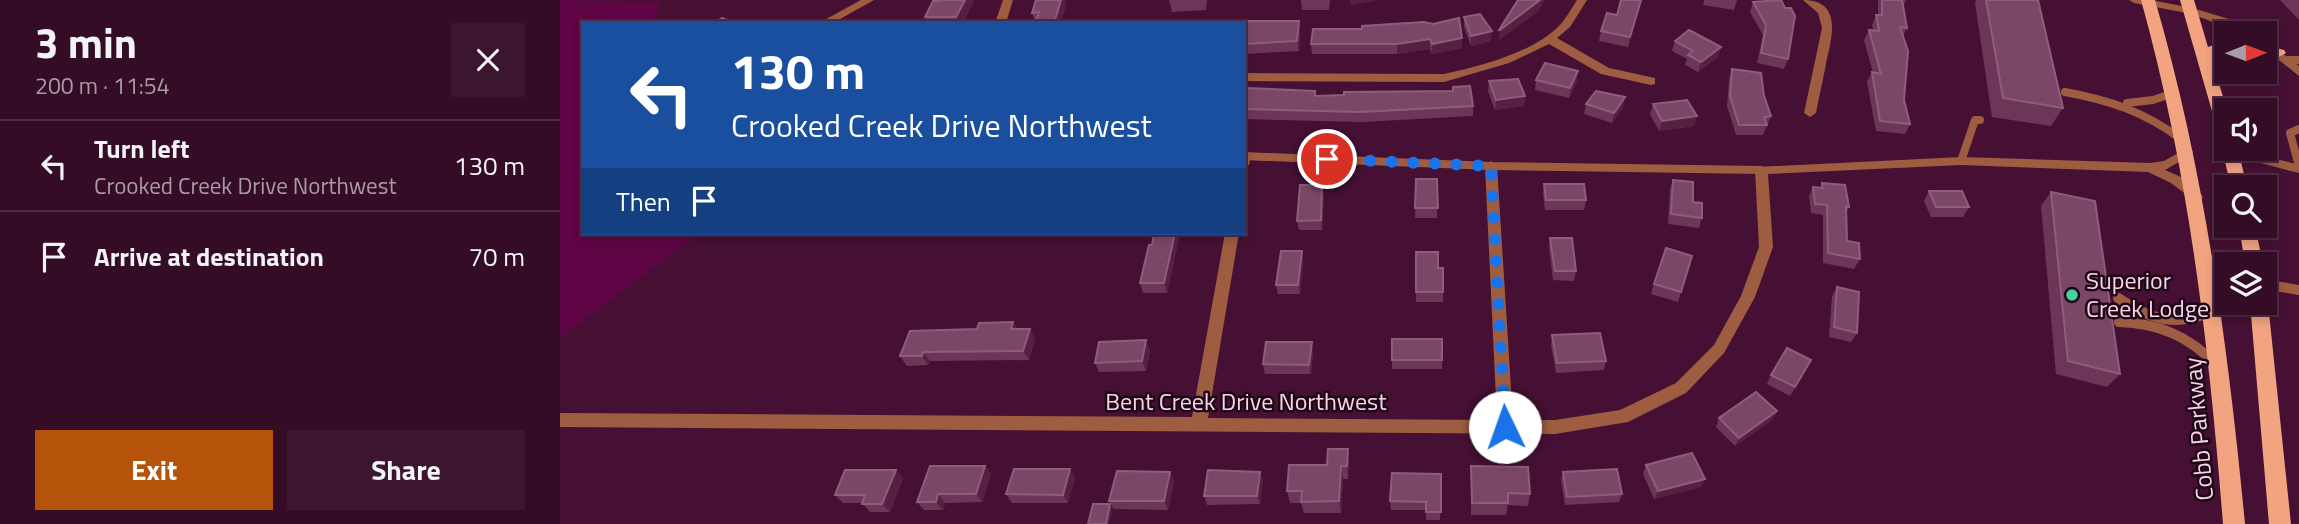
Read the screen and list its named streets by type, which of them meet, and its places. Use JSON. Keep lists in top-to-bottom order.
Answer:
{
  "streets": {
    "main road": ["Cobb Parkway"],
    "street": ["Bent Creek Drive Northwest"]
  },
  "places": ["Superior Creek Lodge"],
  "north": "right",
  "page": {
    "heading": ["3 min", "200 m · 11:54"],
    "turn": ["130 m", "Crooked Creek Drive Northwest"],
    "list": [
      {
        "name": "Turn left",
        "note": "Crooked Creek Drive Northwest",
        "value": "130 m"
      },
      {
        "name": "Arrive at destination",
        "value": "70 m"
      }
    ],
    "then": "Then",
    "buttons": ["Exit", "Share"]
  }
}
